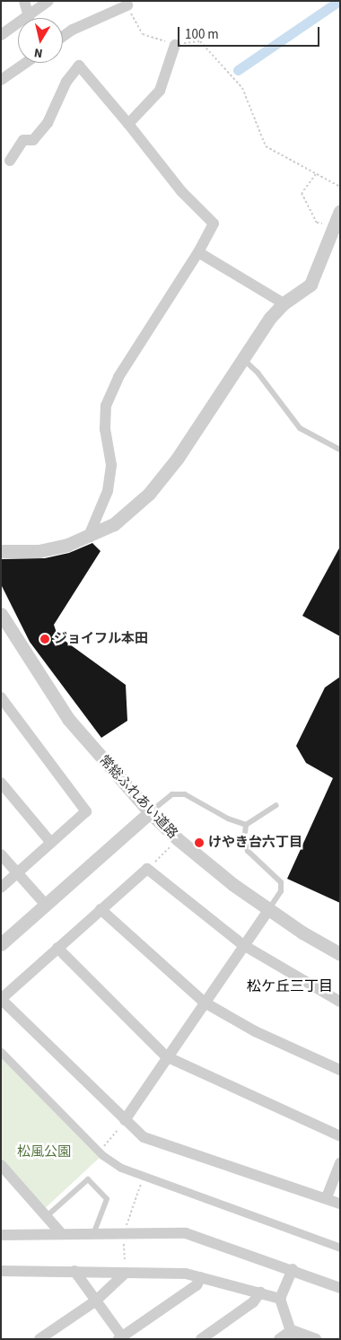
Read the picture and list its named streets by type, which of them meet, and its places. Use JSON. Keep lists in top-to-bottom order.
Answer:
{
  "streets": {
    "street": ["常総ふれあい道路"]
  },
  "districts": ["松ケ丘三丁目"],
  "parks": ["松風公園"],
  "places": ["ジョイフル本田", "けやき台六丁目"],
  "scale_bar": "100 m",
  "north": "bottom"
}
